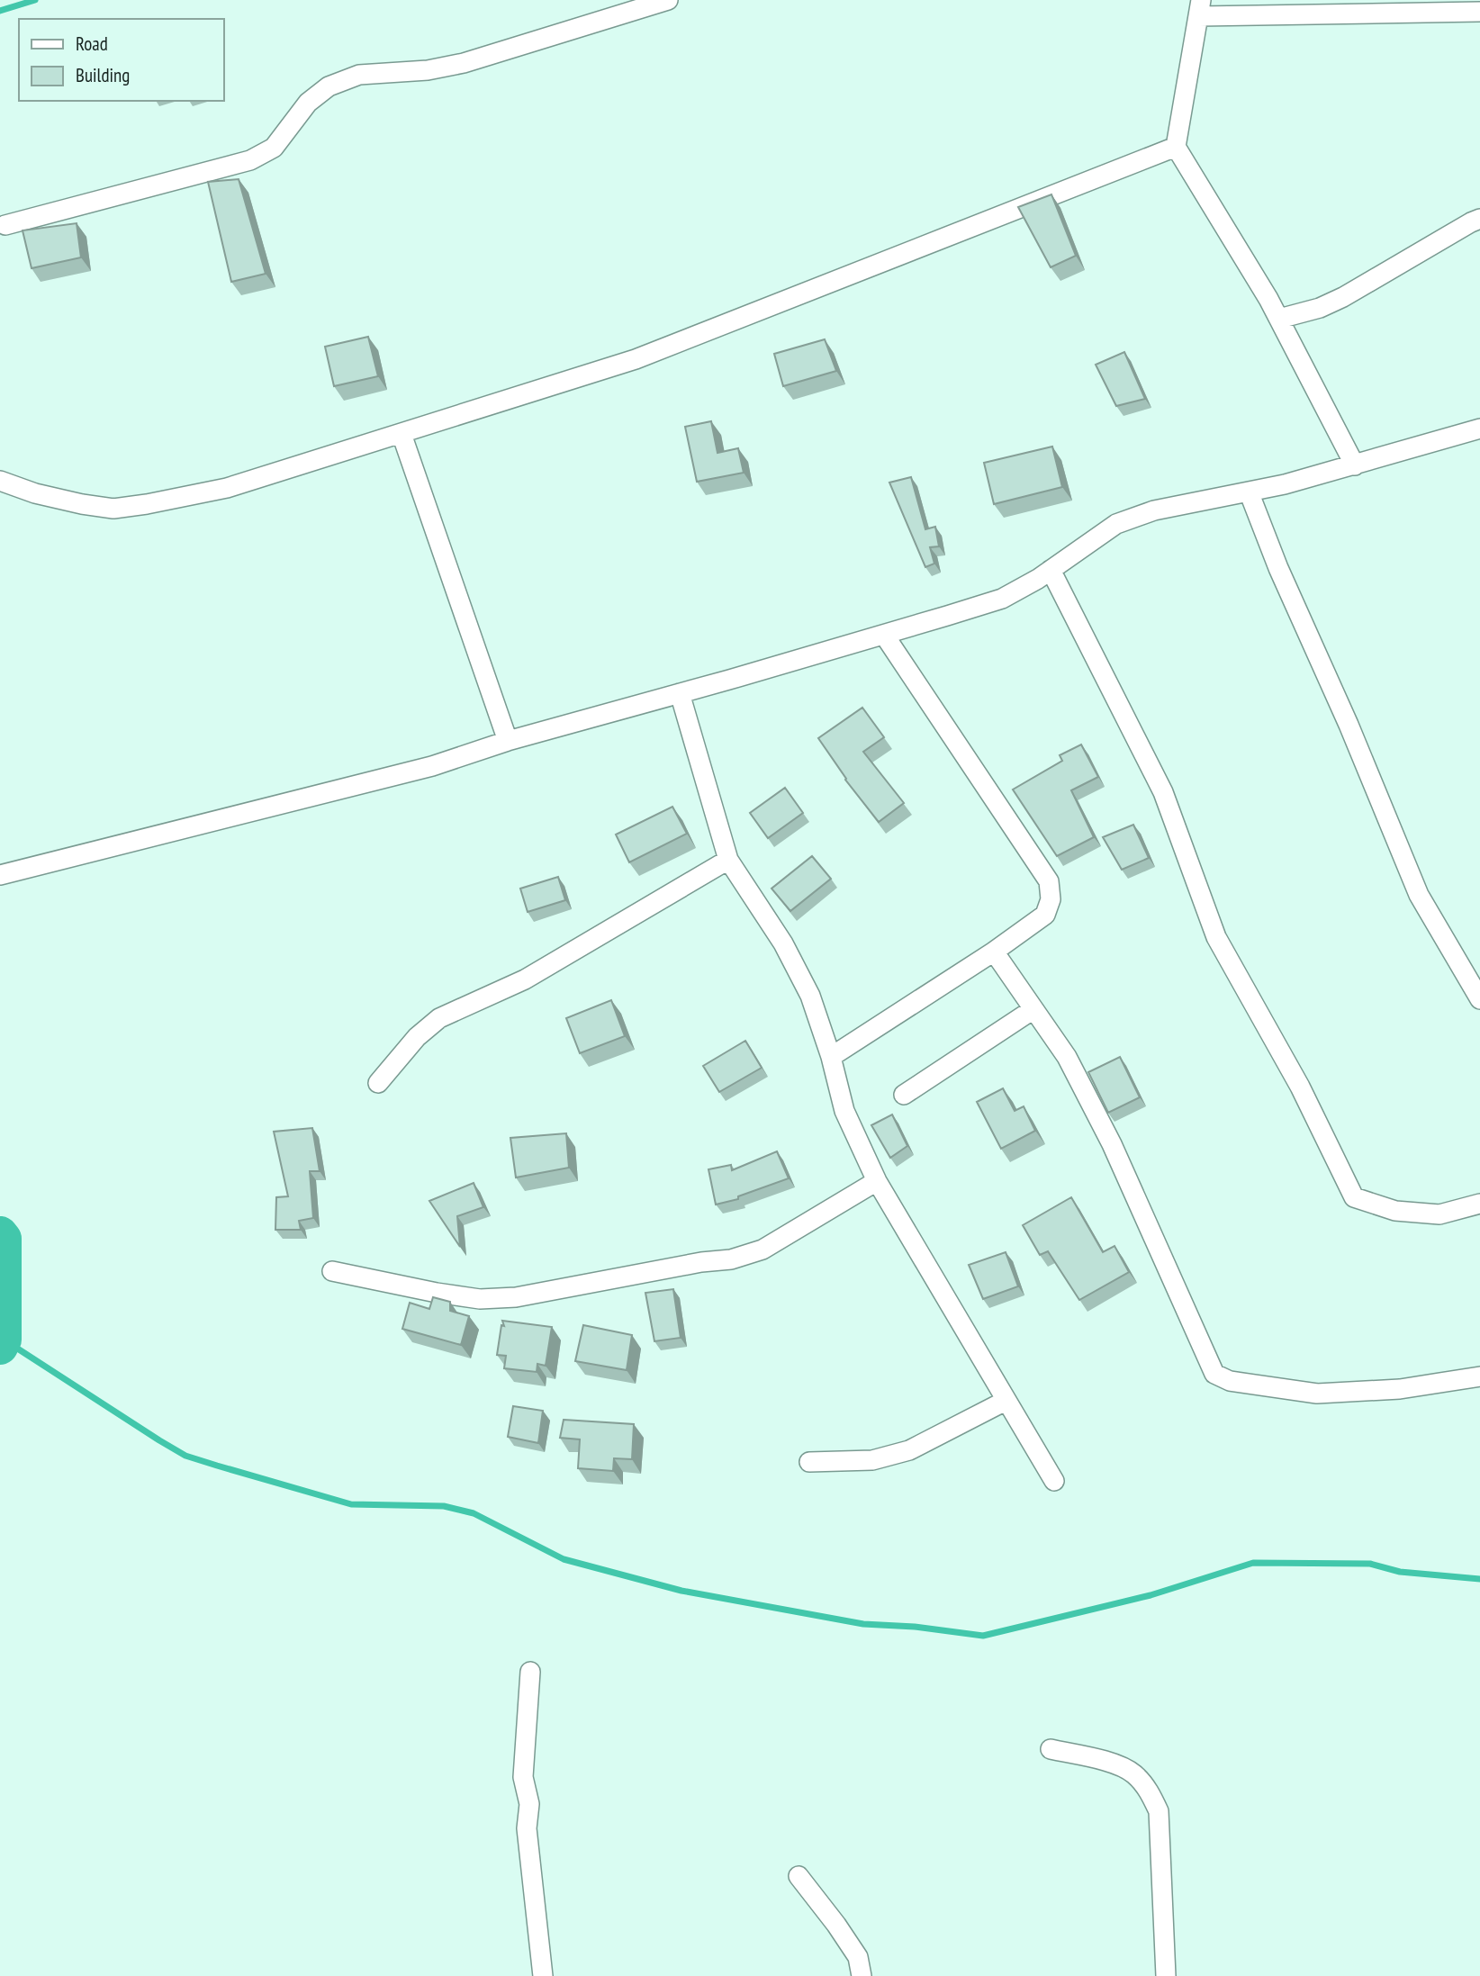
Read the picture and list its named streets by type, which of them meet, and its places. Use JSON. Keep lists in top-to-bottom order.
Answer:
{
  "legend": ["Road", "Building"]
}
